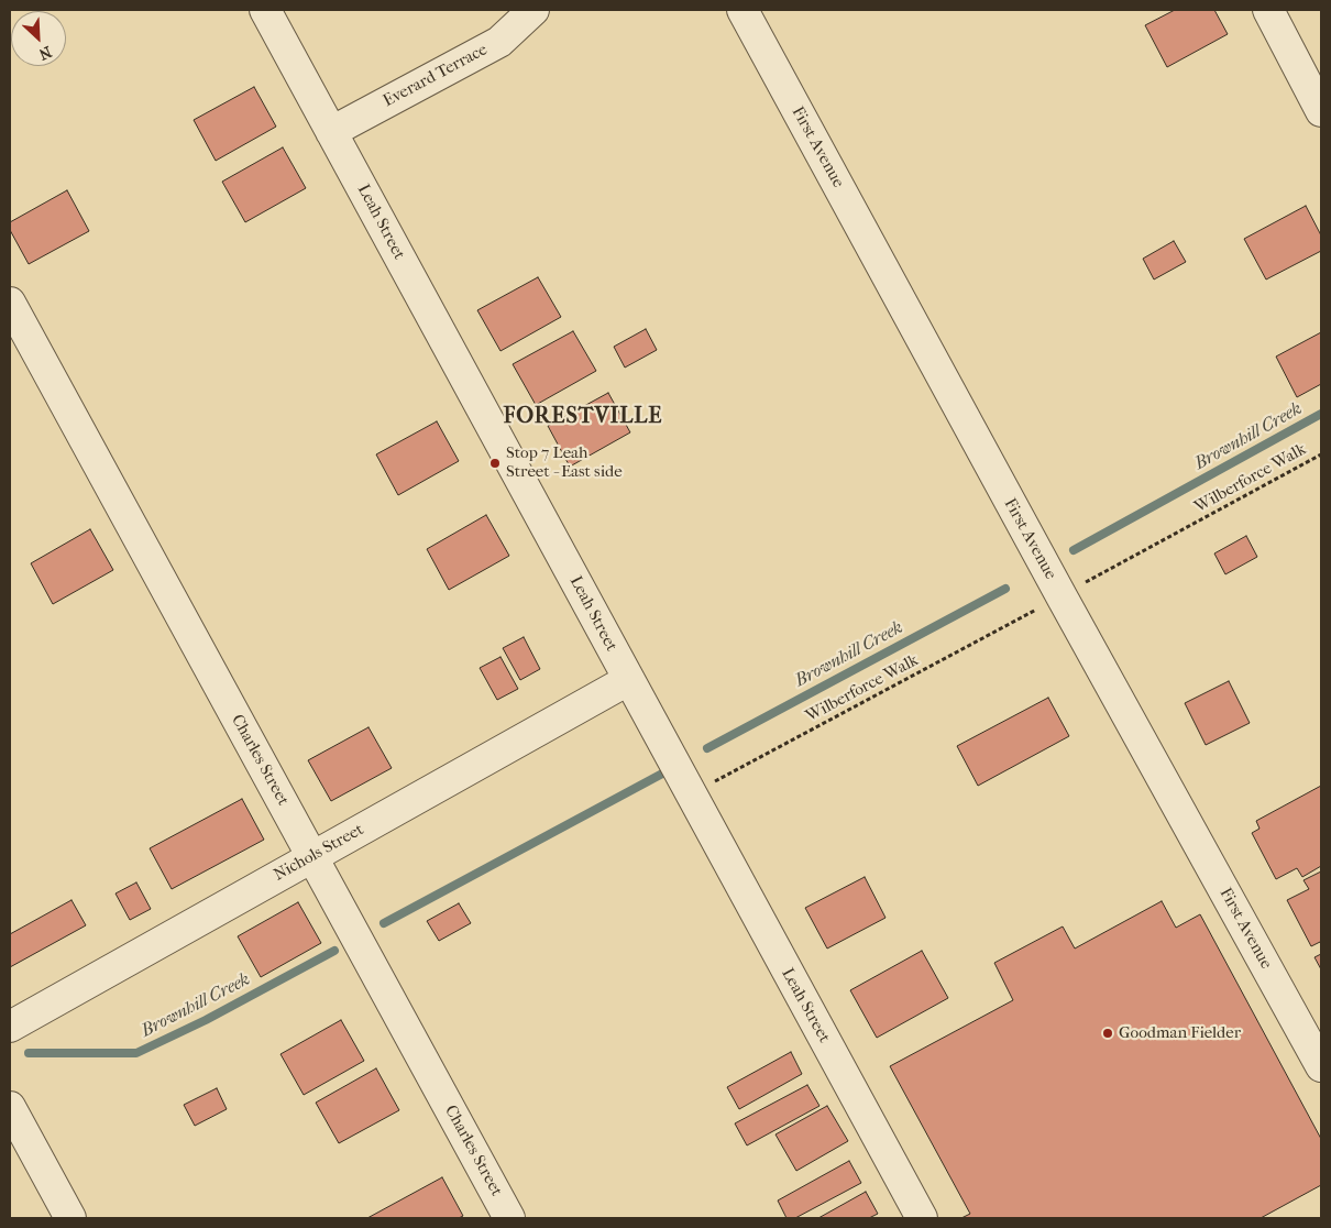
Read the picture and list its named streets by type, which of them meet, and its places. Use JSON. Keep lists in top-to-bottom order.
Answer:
{
  "streets": {
    "street": [
      "Everard Terrace",
      "First Avenue",
      "Leah Street",
      "Charles Street",
      "Nichols Street"
    ],
    "path": ["Wilberforce Walk"]
  },
  "crossings": [
    ["Everard Terrace", "Leah Street"],
    ["Leah Street", "Wilberforce Walk"],
    ["Leah Street", "Nichols Street"],
    ["Charles Street", "Nichols Street"]
  ],
  "districts": ["FORESTVILLE"],
  "water": ["Brownhill Creek"],
  "places": ["Stop 7 Leah Street - East side", "Goodman Fielder"],
  "north": "bottom right"
}
